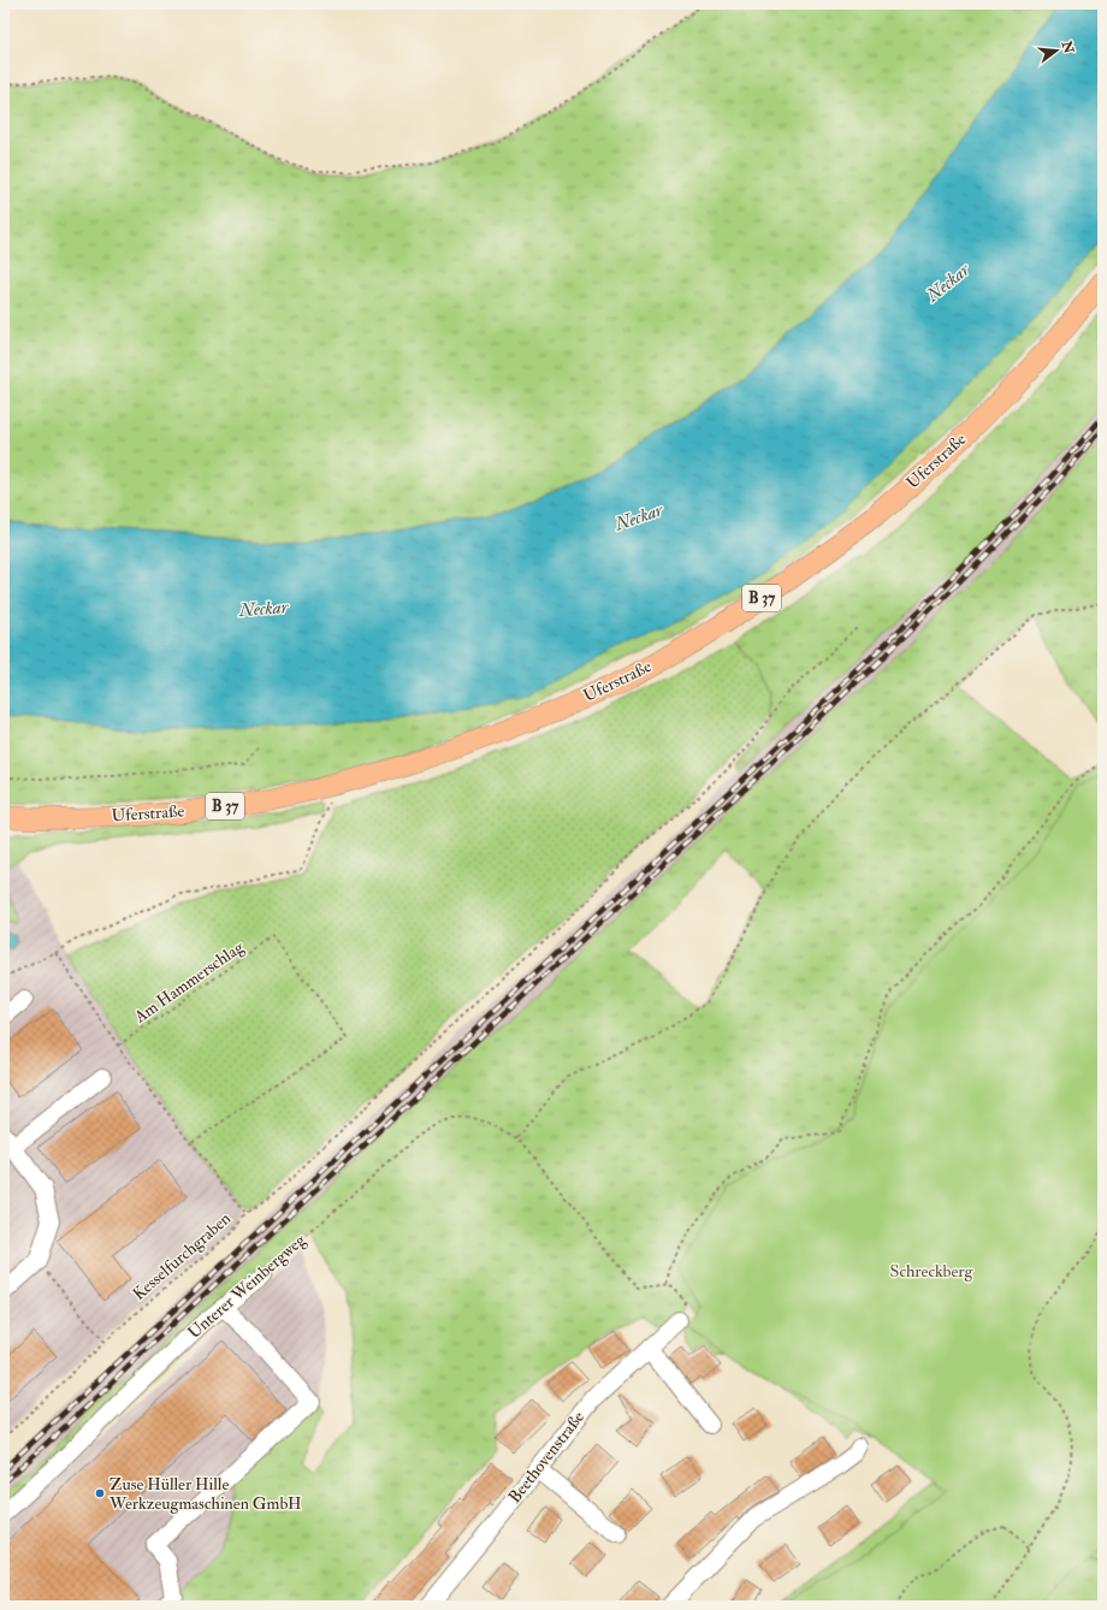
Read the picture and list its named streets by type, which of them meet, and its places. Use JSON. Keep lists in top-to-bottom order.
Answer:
{
  "streets": {
    "main road": ["Uferstraße", "B 37"],
    "street": ["Unterer Weinbergweg", "Beethovenstraße"],
    "path": ["Am Hammerschlag", "Kesselfurchgraben"]
  },
  "crossings": [
    ["Am Hammerschlag", "Kesselfurchgraben"]
  ],
  "water": ["Neckar"],
  "parks": ["Schreckberg"],
  "places": ["Zuse Hüller Hille Werkzeugmaschinen GmbH"],
  "north": "right"
}
